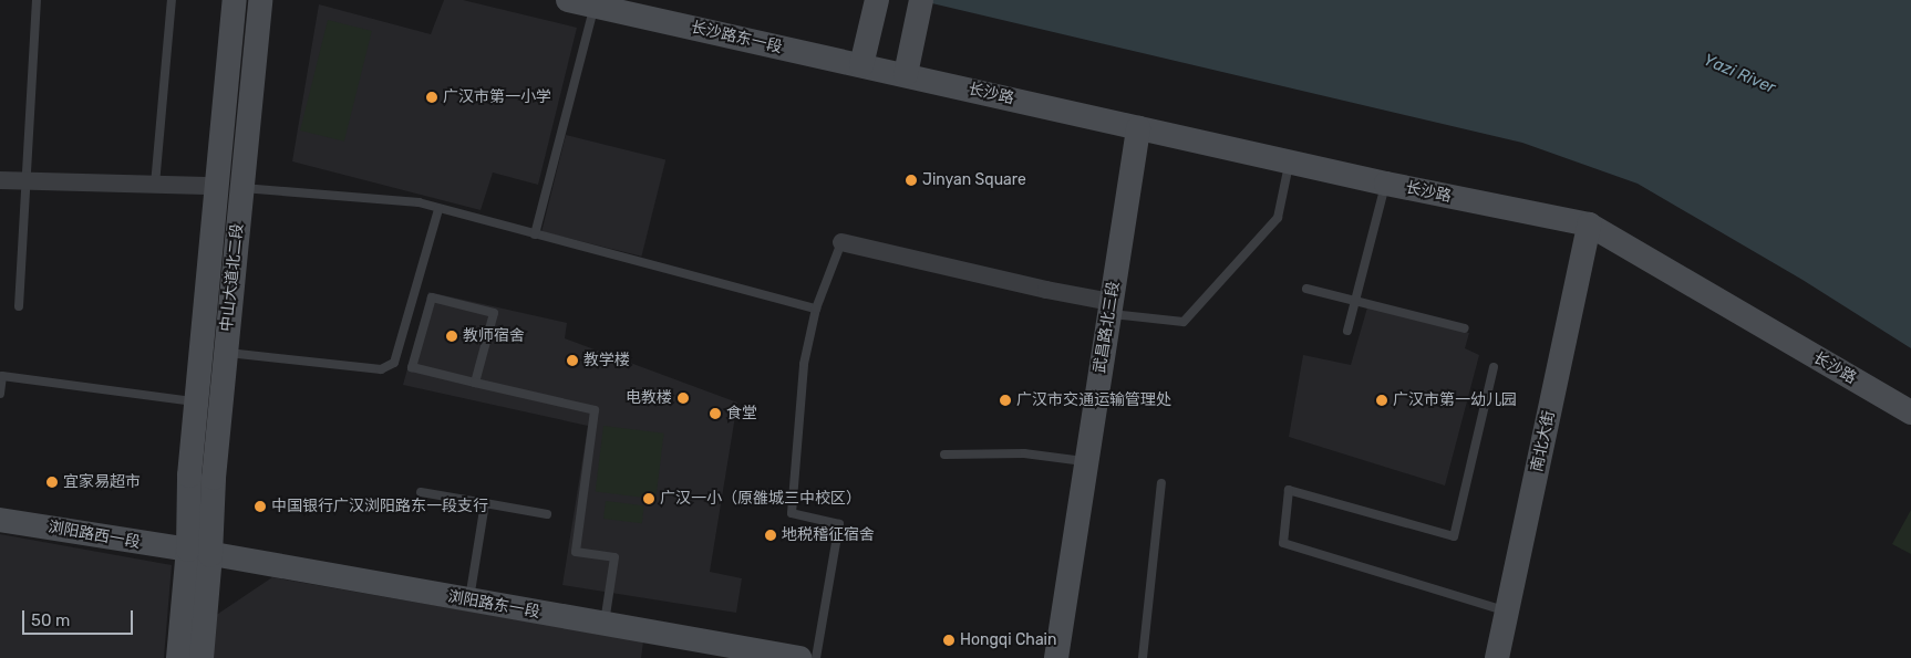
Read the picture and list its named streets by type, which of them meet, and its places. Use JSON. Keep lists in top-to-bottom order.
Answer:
{
  "streets": {
    "main road": [
      "长沙路东一段",
      "长沙路",
      "中山大道北二段",
      "武昌路北三段",
      "南北大街",
      "浏阳路西一段",
      "浏阳路东一段"
    ]
  },
  "crossings": [
    ["长沙路东一段", "长沙路"],
    ["长沙路", "武昌路北三段"],
    ["长沙路", "南北大街"],
    ["中山大道北二段", "浏阳路西一段"],
    ["中山大道北二段", "浏阳路东一段"],
    ["浏阳路西一段", "浏阳路东一段"]
  ],
  "water": ["Yazi River"],
  "places": [
    "广汉市第一小学",
    "Jinyan Square",
    "教师宿舍",
    "教学楼",
    "电教楼",
    "广汉市交通运输管理处",
    "广汉市第一幼儿园",
    "食堂",
    "宜家易超市",
    "广汉一小（原雒城三中校区）",
    "中国银行广汉浏阳路东一段支行",
    "地税稽征宿舍",
    "Hongqi Chain"
  ],
  "scale_bar": "50 m"
}
